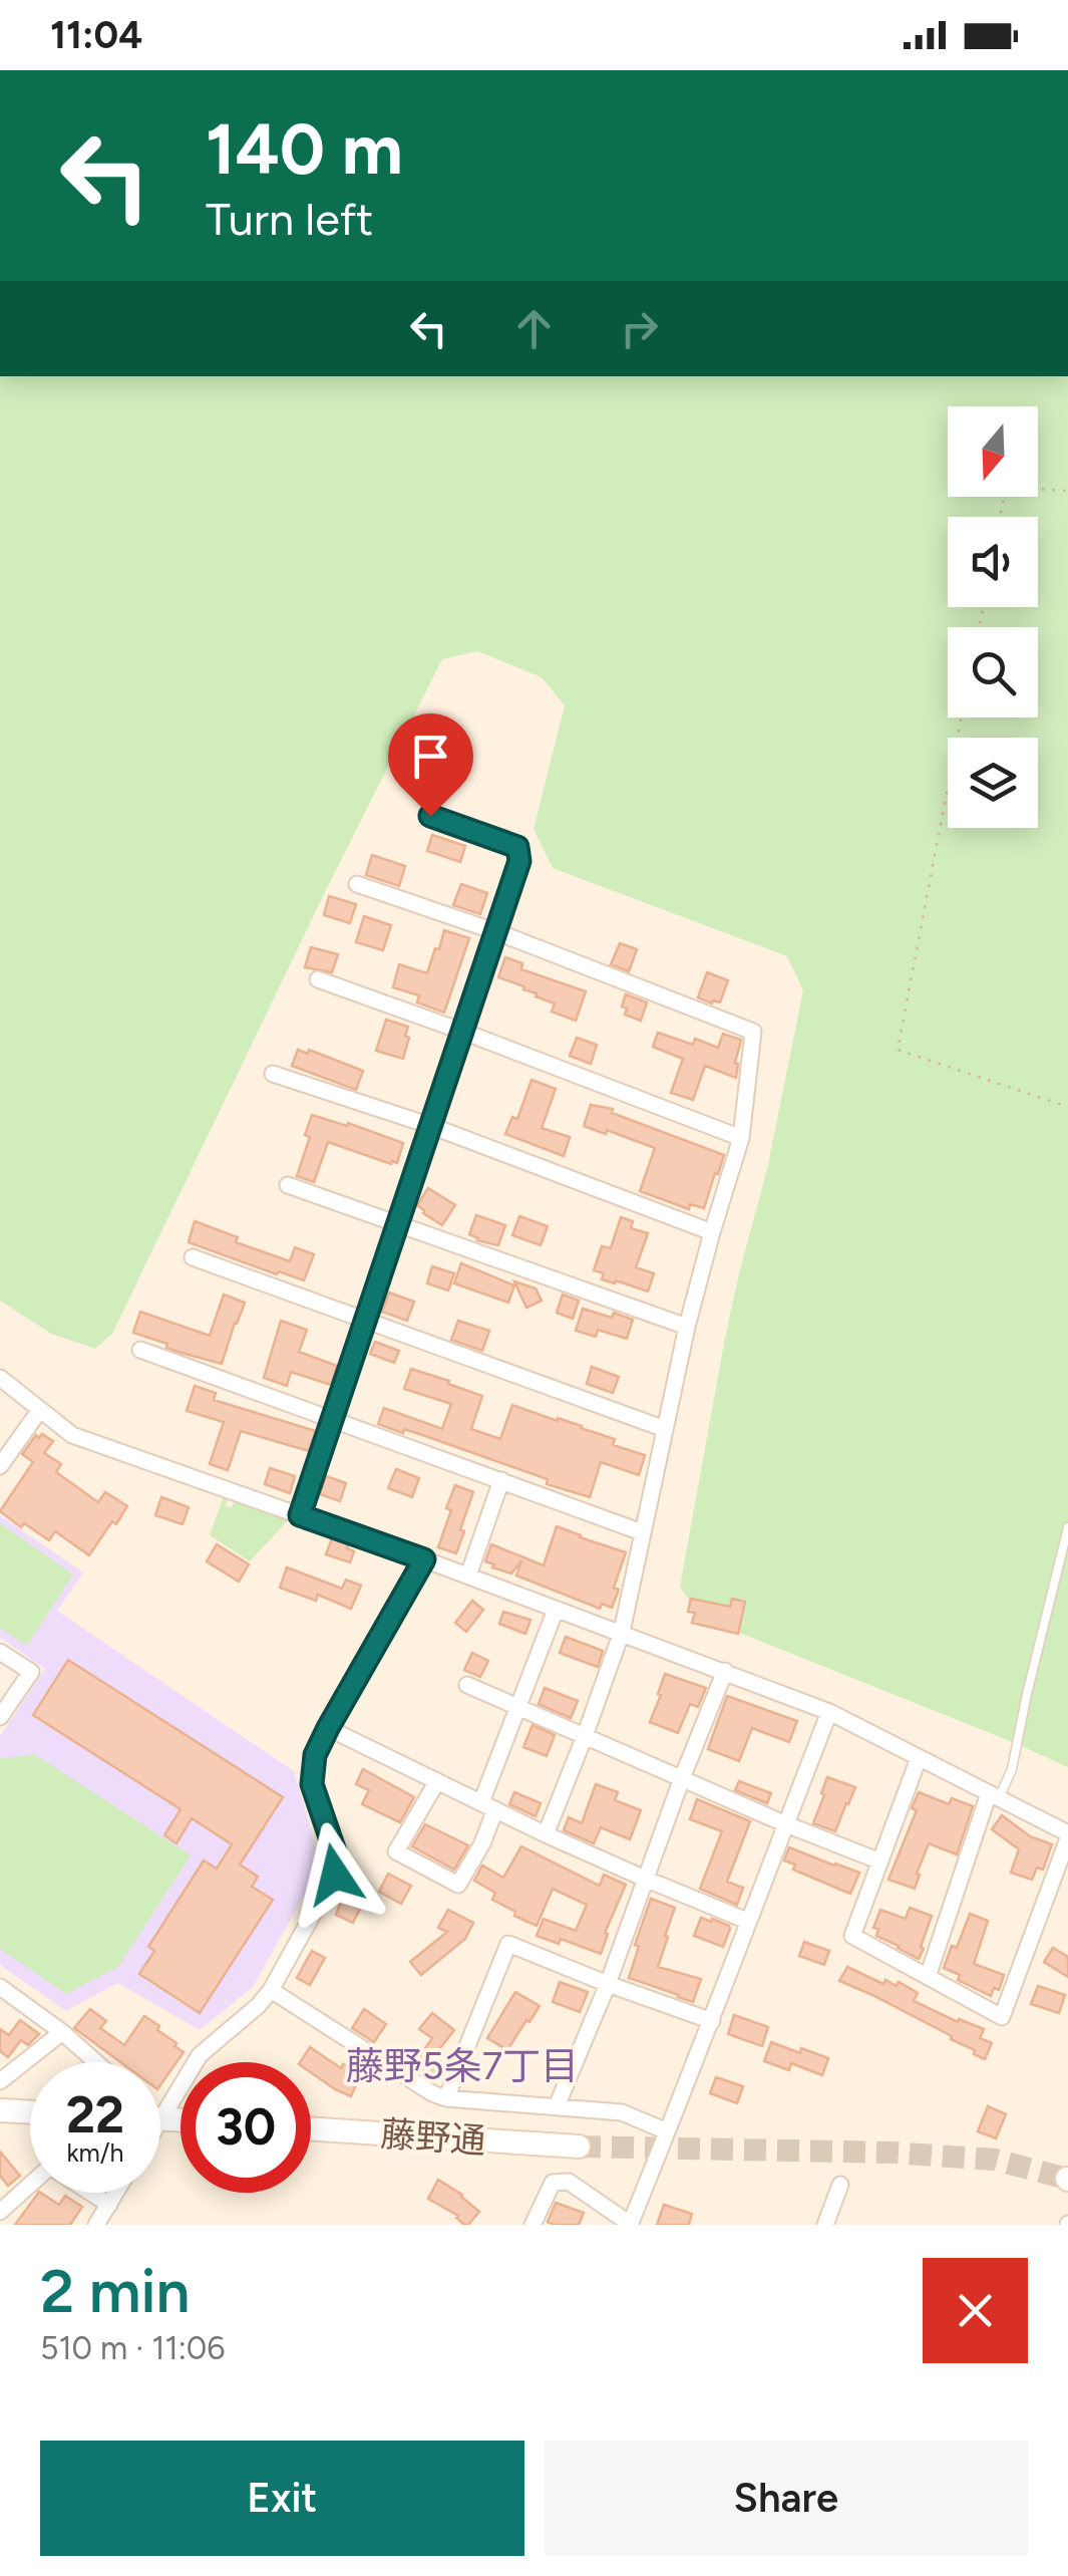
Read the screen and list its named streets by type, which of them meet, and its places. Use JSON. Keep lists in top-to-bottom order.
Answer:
{
  "streets": {
    "street": ["藤野通"]
  },
  "districts": ["藤野5条7丁目"],
  "north": "bottom",
  "page": {
    "status": "11:04",
    "turn": ["140 m", "Turn left"],
    "speed": "22 km/h",
    "limit": "30",
    "heading": ["2 min", "510 m · 11:06"],
    "buttons": ["Exit", "Share"]
  }
}
